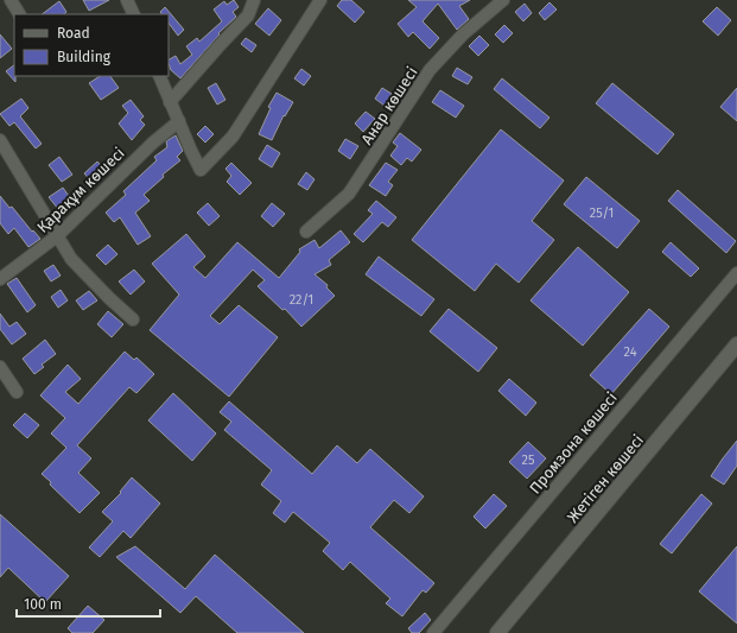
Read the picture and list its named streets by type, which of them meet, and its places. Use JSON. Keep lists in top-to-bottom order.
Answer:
{
  "streets": {
    "street": [
      "Анар көшесі",
      "Қарақұм көшесі",
      "Промзона көшесі",
      "Жетіген көшесі"
    ]
  },
  "house_numbers": [
    "25/1",
    "22/1",
    "24",
    "25"
  ],
  "legend": ["Road", "Building"],
  "scale_bar": "100 m"
}
